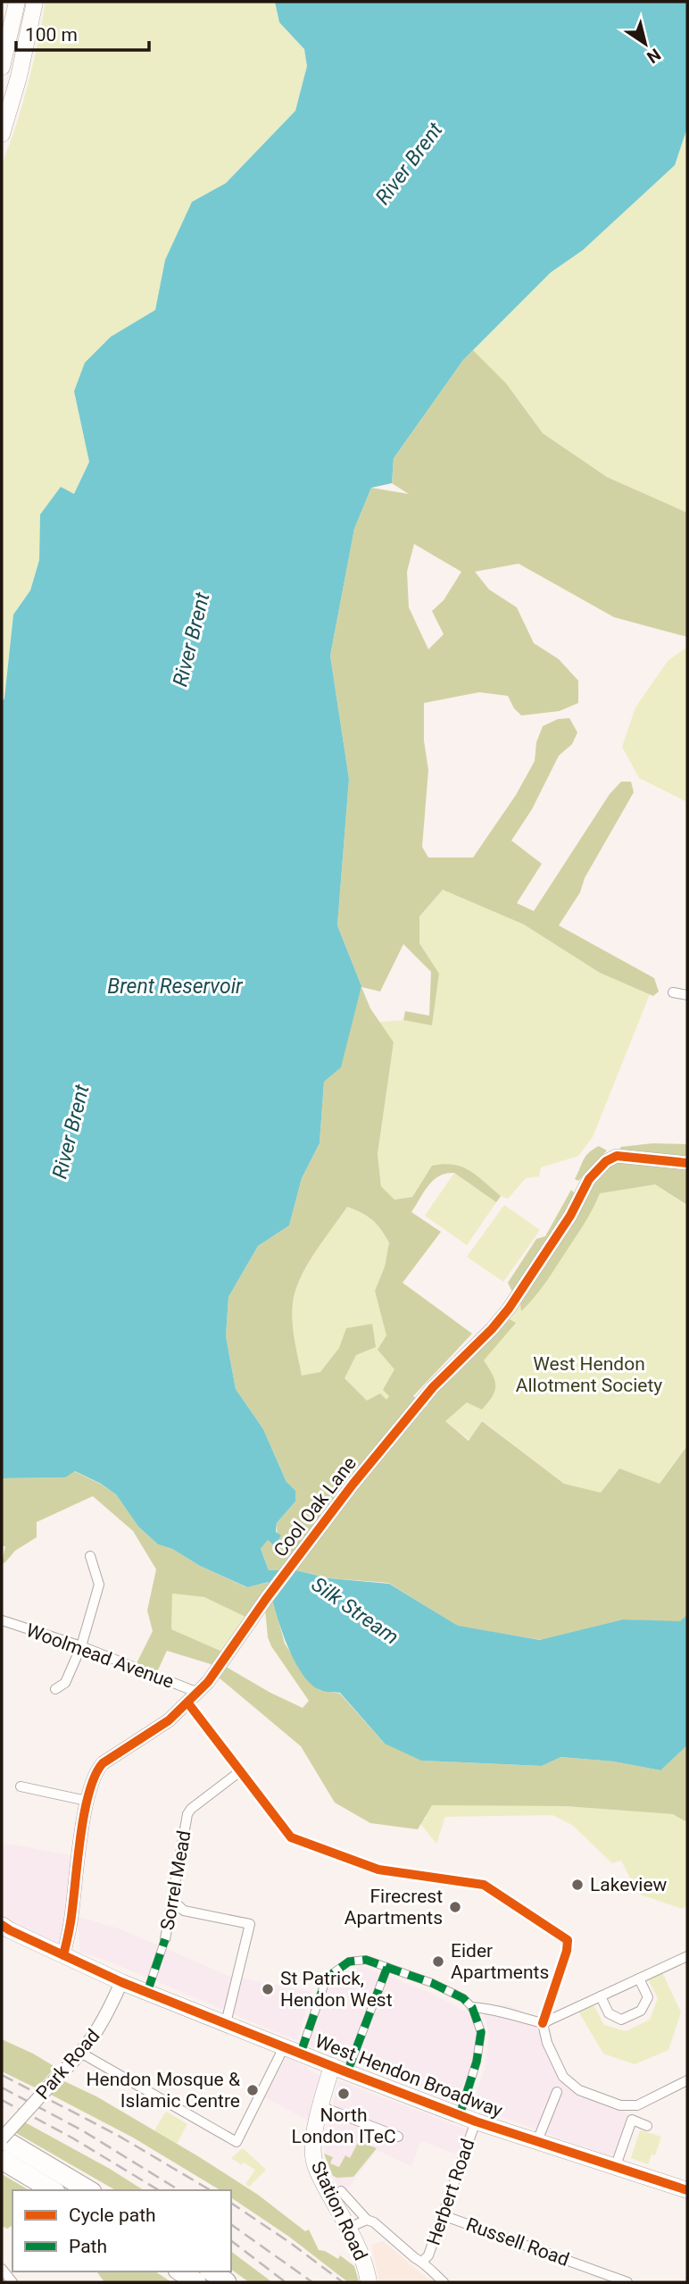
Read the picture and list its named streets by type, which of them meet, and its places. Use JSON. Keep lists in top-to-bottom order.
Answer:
{
  "streets": {
    "main road": ["West Hendon Broadway", "Station Road"],
    "street": [
      "Cool Oak Lane",
      "Woolmead Avenue",
      "Sorrel Mead",
      "Park Road",
      "Herbert Road",
      "Russell Road"
    ]
  },
  "crossings": [
    ["Cool Oak Lane", "Woolmead Avenue"],
    ["Cool Oak Lane", "West Hendon Broadway"],
    ["Park Road", "West Hendon Broadway"],
    ["West Hendon Broadway", "Herbert Road"],
    ["West Hendon Broadway", "Station Road"],
    ["Herbert Road", "Russell Road"]
  ],
  "water": ["River Brent", "Brent Reservoir", "Silk Stream"],
  "parks": ["West Hendon Allotment Society"],
  "places": [
    "Lakeview",
    "Firecrest Apartments",
    "Eider Apartments",
    "St Patrick, Hendon West",
    "Hendon Mosque & Islamic Centre",
    "North London ITeC"
  ],
  "legend": ["Cycle path", "Path"],
  "scale_bar": "100 m",
  "north": "bottom right"
}
